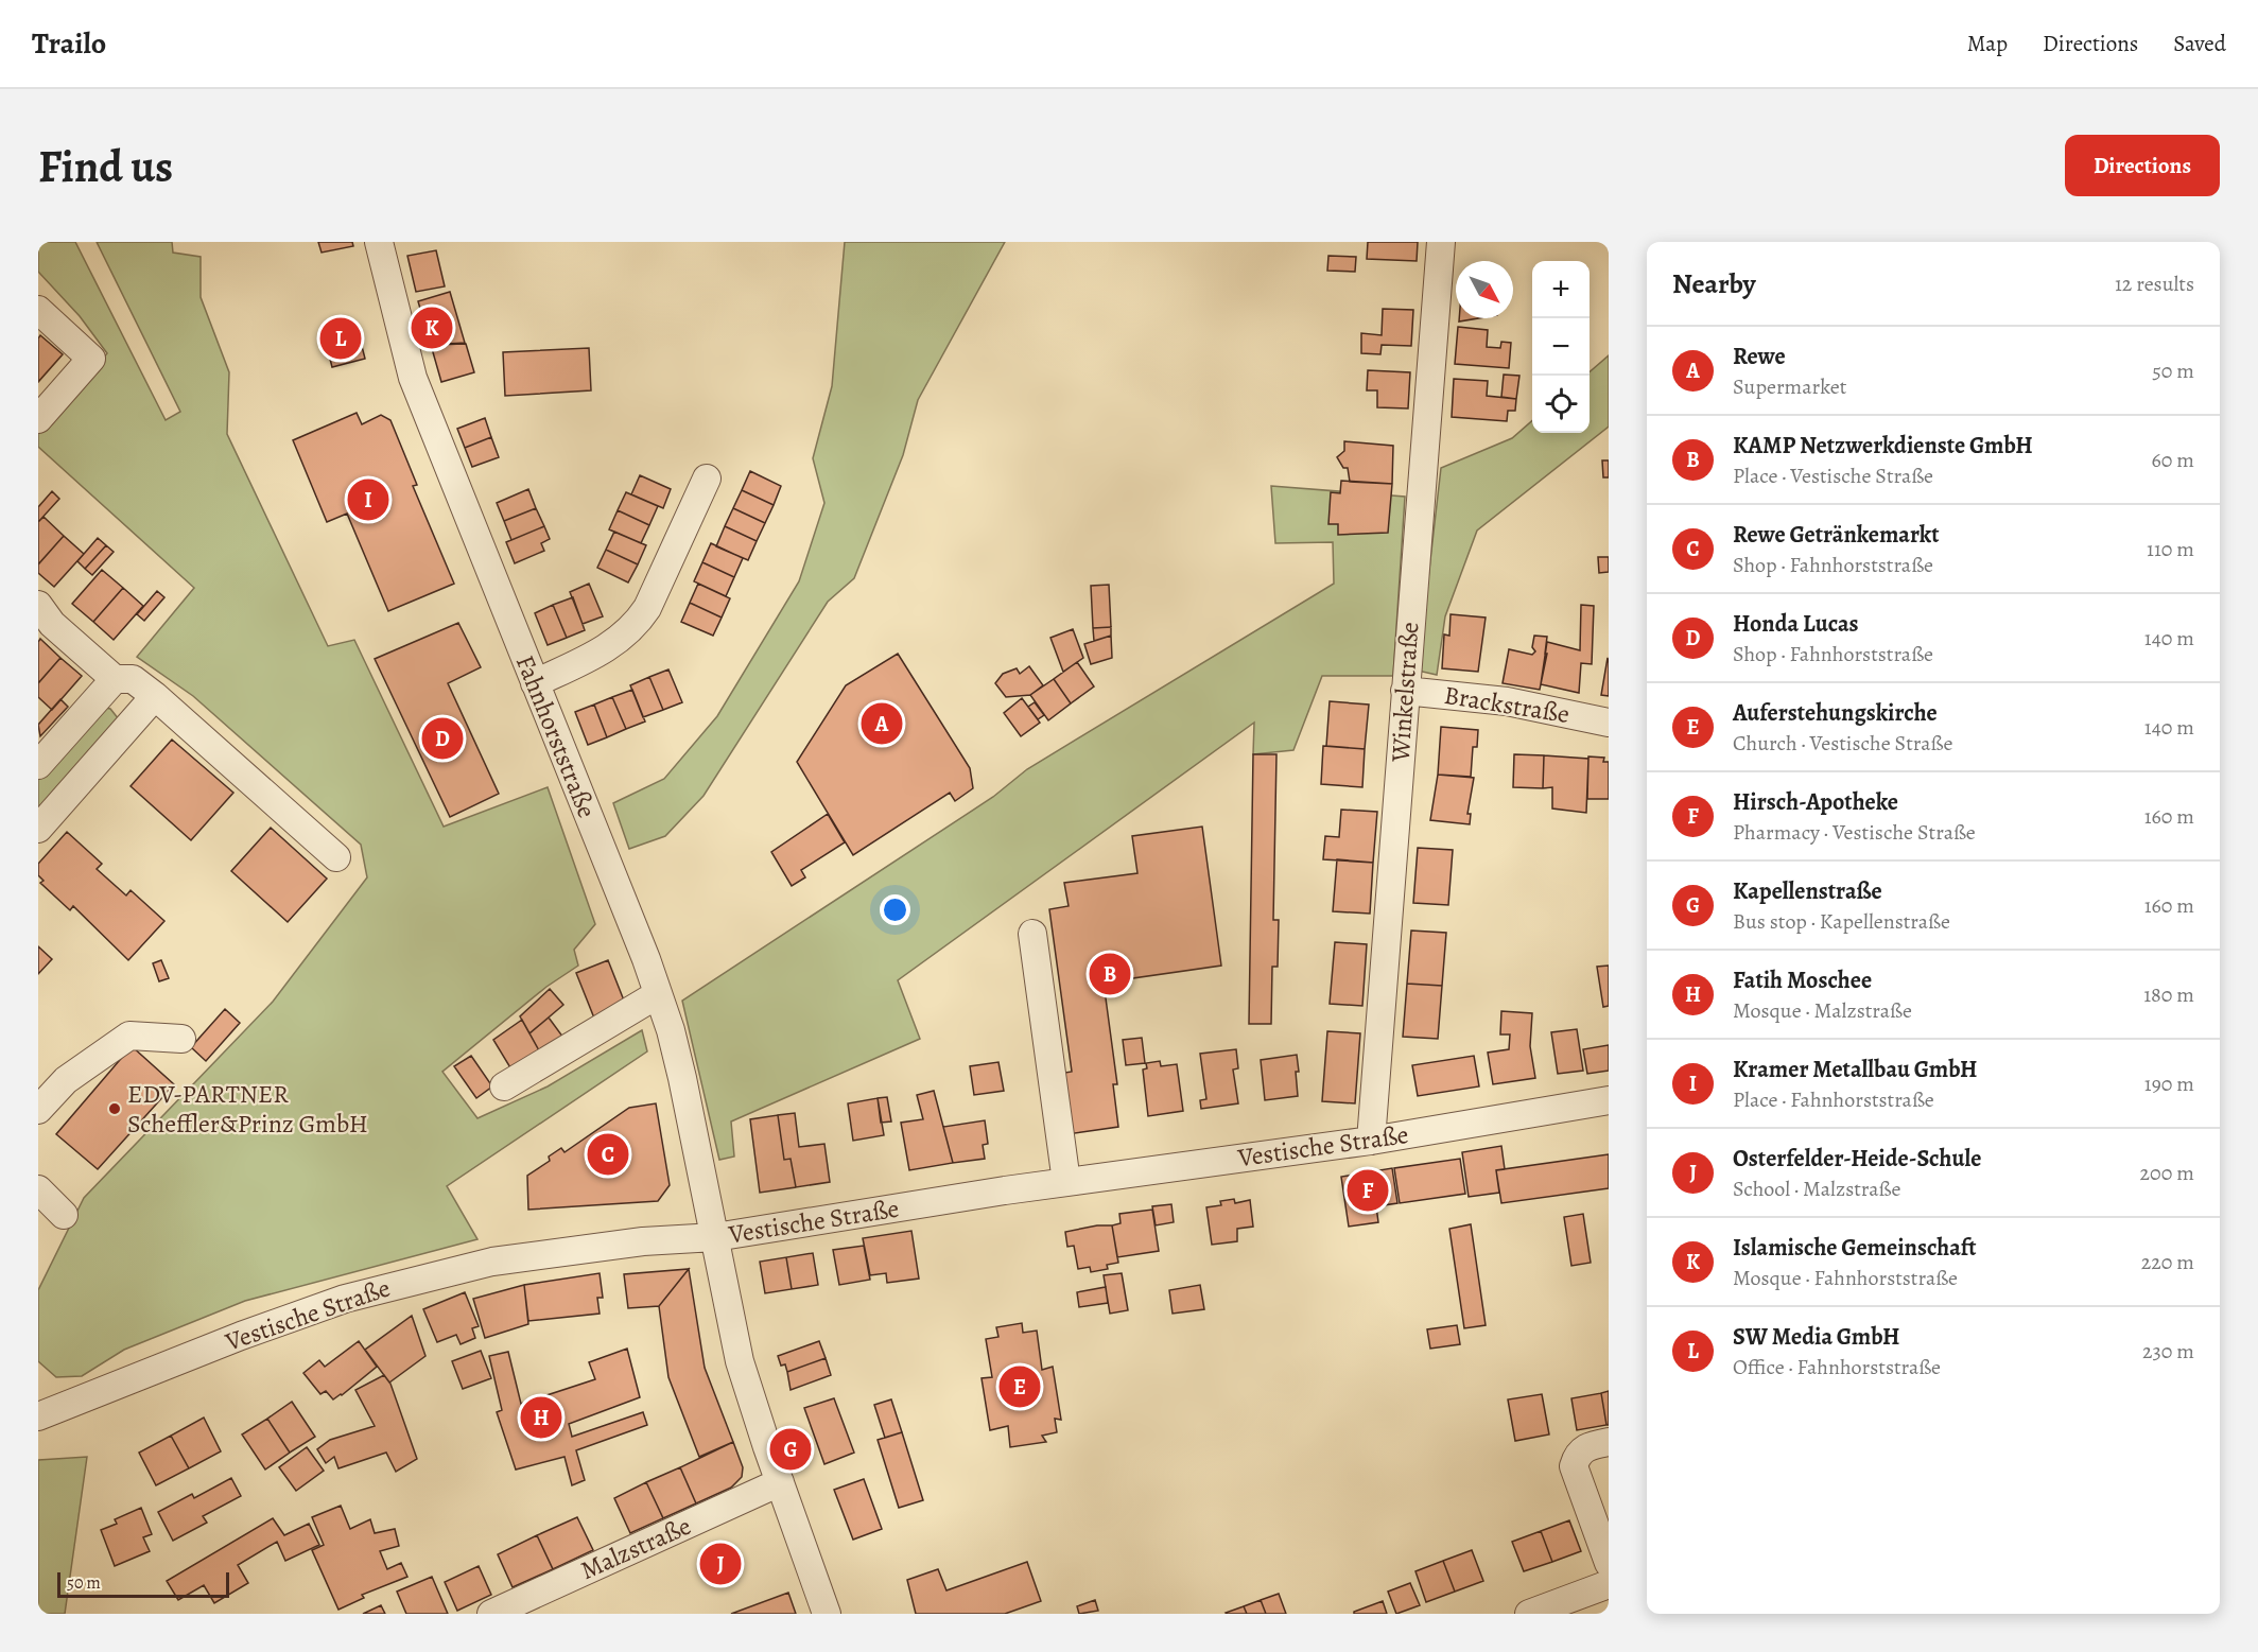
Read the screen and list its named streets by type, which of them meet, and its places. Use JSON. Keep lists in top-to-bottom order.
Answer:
{
  "streets": {
    "street": [
      "Winkelstraße",
      "Brackstraße",
      "Fahnhorststraße",
      "Vestische Straße",
      "Malzstraße"
    ]
  },
  "crossings": [
    ["Winkelstraße", "Brackstraße"],
    ["Winkelstraße", "Vestische Straße"],
    ["Fahnhorststraße", "Vestische Straße"],
    ["Fahnhorststraße", "Malzstraße"]
  ],
  "places": ["EDV-PARTNER Scheffler&Prinz GmbH"],
  "scale_bar": "50 m",
  "north": "bottom right",
  "page": {
    "header": "Trailo",
    "nav": ["Map", "Directions", "Saved"],
    "buttons": "Directions",
    "title": "Find us",
    "heading": ["Nearby", "12 results"],
    "map_buttons": ["+", "−"],
    "pins": [
      "K",
      "L",
      "I",
      "A",
      "D",
      "B",
      "C",
      "F",
      "E",
      "H",
      "G",
      "J"
    ],
    "list": [
      {
        "mark": "A",
        "name": "Rewe",
        "note": "Supermarket",
        "value": "50 m"
      },
      {
        "mark": "B",
        "name": "KAMP Netzwerkdienste GmbH",
        "note": "Place · Vestische Straße",
        "value": "60 m"
      },
      {
        "mark": "C",
        "name": "Rewe Getränkemarkt",
        "note": "Shop · Fahnhorststraße",
        "value": "110 m"
      },
      {
        "mark": "D",
        "name": "Honda Lucas",
        "note": "Shop · Fahnhorststraße",
        "value": "140 m"
      },
      {
        "mark": "E",
        "name": "Auferstehungskirche",
        "note": "Church · Vestische Straße",
        "value": "140 m"
      },
      {
        "mark": "F",
        "name": "Hirsch-Apotheke",
        "note": "Pharmacy · Vestische Straße",
        "value": "160 m"
      },
      {
        "mark": "G",
        "name": "Kapellenstraße",
        "note": "Bus stop · Kapellenstraße",
        "value": "160 m"
      },
      {
        "mark": "H",
        "name": "Fatih Moschee",
        "note": "Mosque · Malzstraße",
        "value": "180 m"
      },
      {
        "mark": "I",
        "name": "Kramer Metallbau GmbH",
        "note": "Place · Fahnhorststraße",
        "value": "190 m"
      },
      {
        "mark": "J",
        "name": "Osterfelder-Heide-Schule",
        "note": "School · Malzstraße",
        "value": "200 m"
      },
      {
        "mark": "K",
        "name": "Islamische Gemeinschaft",
        "note": "Mosque · Fahnhorststraße",
        "value": "220 m"
      },
      {
        "mark": "L",
        "name": "SW Media GmbH",
        "note": "Office · Fahnhorststraße",
        "value": "230 m"
      }
    ],
    "scale": "50 m"
  }
}
